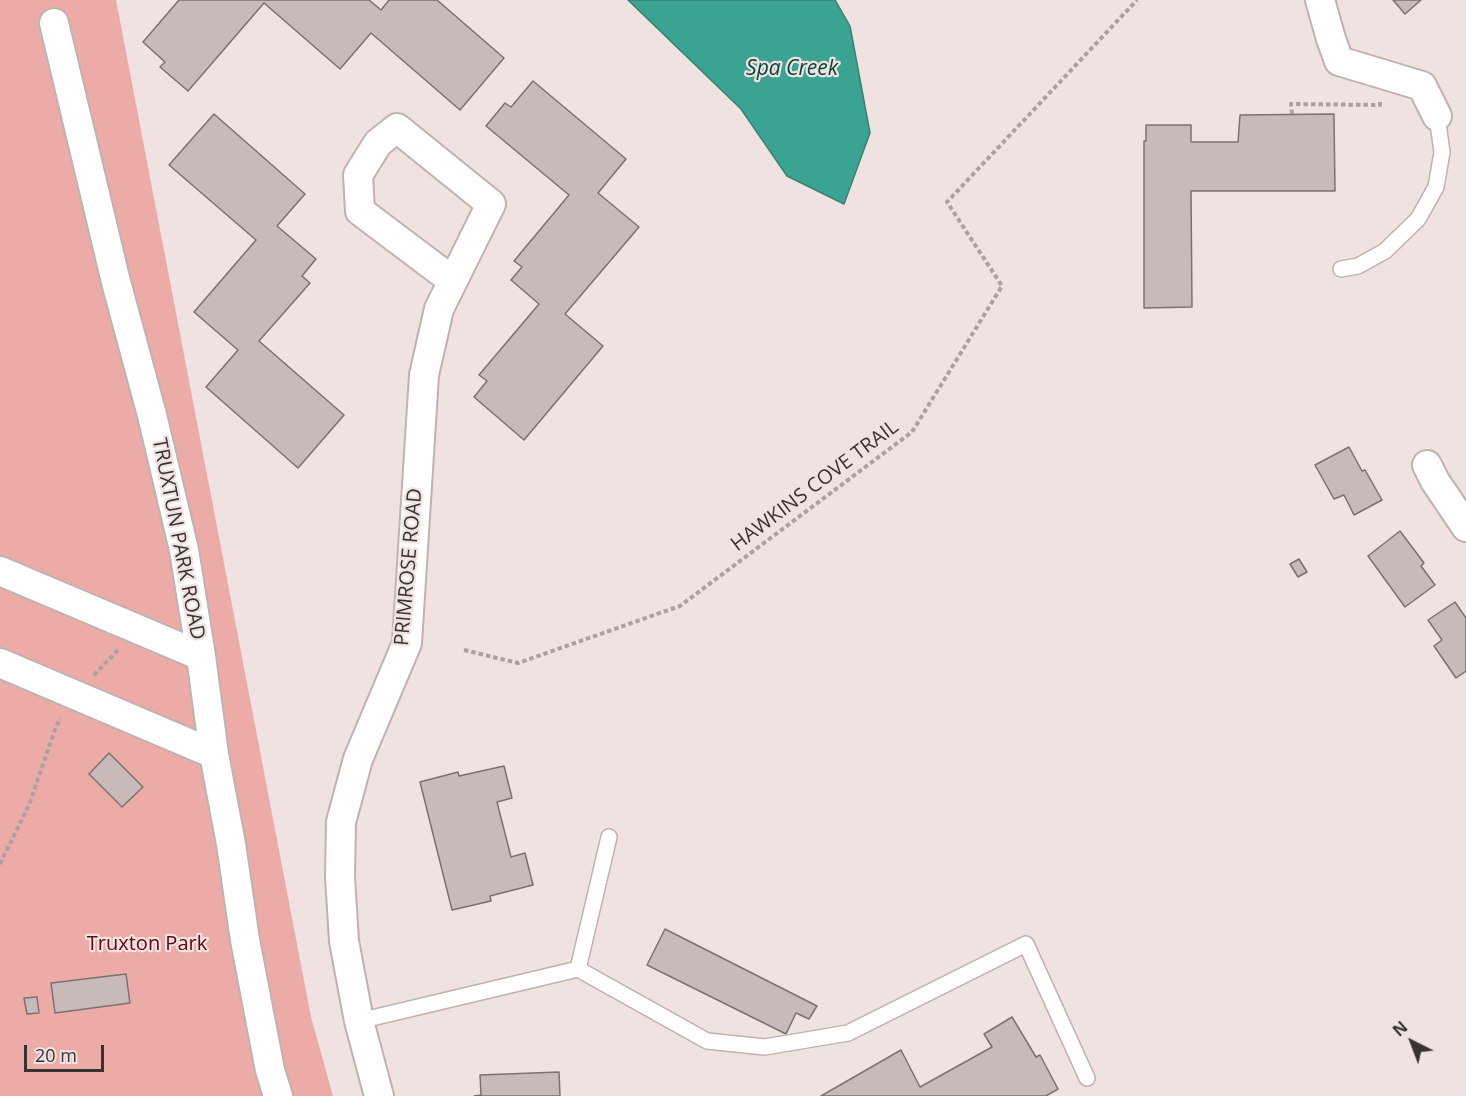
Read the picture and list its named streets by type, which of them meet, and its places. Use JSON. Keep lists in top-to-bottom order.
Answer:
{
  "streets": {
    "street": ["TRUXTUN PARK ROAD", "PRIMROSE ROAD"],
    "path": ["HAWKINS COVE TRAIL"]
  },
  "water": ["Spa Creek"],
  "parks": ["Truxton Park"],
  "scale_bar": "20 m",
  "north": "top left"
}
